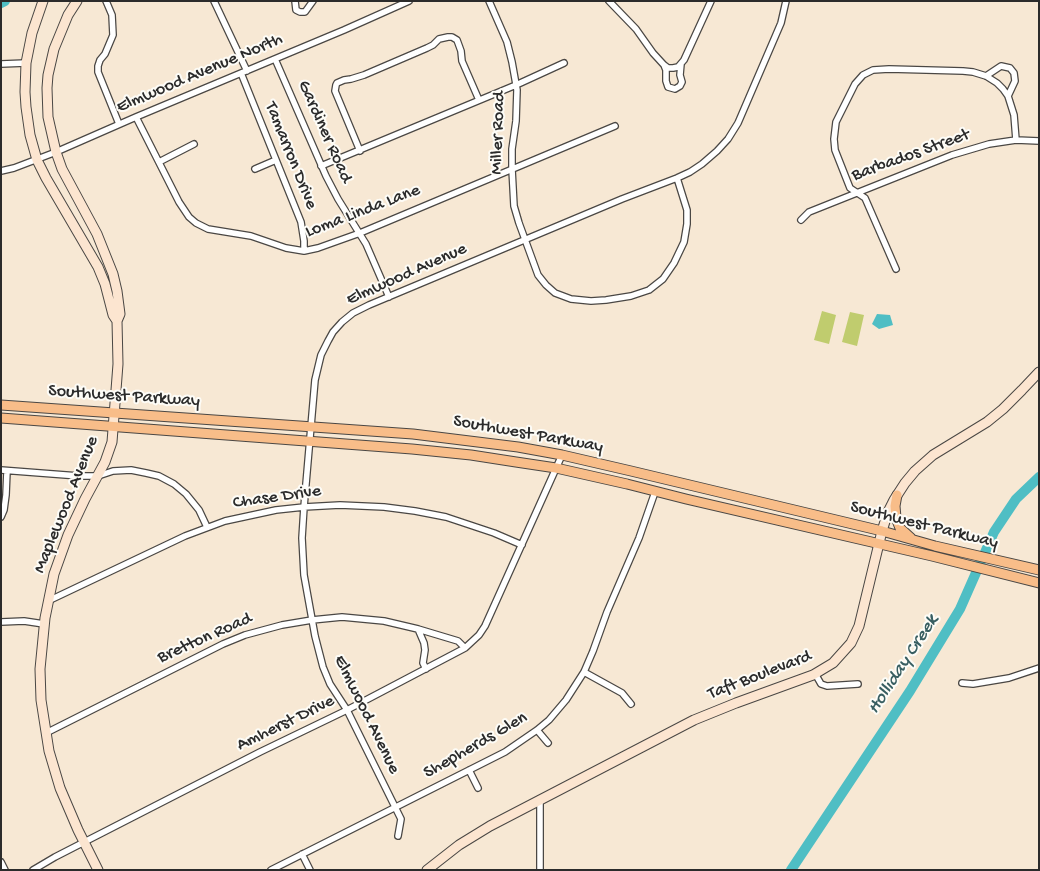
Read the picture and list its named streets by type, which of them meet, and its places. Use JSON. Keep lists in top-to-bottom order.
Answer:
{
  "streets": {
    "main road": ["Southwest Parkway"],
    "street": [
      "Elmwood Avenue North",
      "Gardiner Road",
      "Miller Road",
      "Tamarron Drive",
      "Barbados Street",
      "Loma Linda Lane",
      "Elmwood Avenue",
      "Chase Drive",
      "Maplewood Avenue",
      "Bretton Road",
      "Taft Boulevard",
      "Amherst Drive",
      "Shepherds Glen"
    ]
  },
  "crossings": [
    ["Elmwood Avenue North", "Gardiner Road"],
    ["Elmwood Avenue North", "Tamarron Drive"],
    ["Elmwood Avenue North", "Loma Linda Lane"],
    ["Elmwood Avenue North", "Maplewood Avenue"],
    ["Gardiner Road", "Loma Linda Lane"],
    ["Gardiner Road", "Elmwood Avenue"],
    ["Miller Road", "Loma Linda Lane"],
    ["Miller Road", "Elmwood Avenue"],
    ["Tamarron Drive", "Loma Linda Lane"],
    ["Elmwood Avenue", "Southwest Parkway"],
    ["Elmwood Avenue", "Chase Drive"],
    ["Elmwood Avenue", "Bretton Road"],
    ["Elmwood Avenue", "Amherst Drive"],
    ["Elmwood Avenue", "Shepherds Glen"],
    ["Southwest Parkway", "Maplewood Avenue"],
    ["Southwest Parkway", "Taft Boulevard"],
    ["Southwest Parkway", "Amherst Drive"],
    ["Southwest Parkway", "Shepherds Glen"],
    ["Chase Drive", "Maplewood Avenue"],
    ["Chase Drive", "Amherst Drive"],
    ["Maplewood Avenue", "Bretton Road"],
    ["Maplewood Avenue", "Amherst Drive"],
    ["Bretton Road", "Amherst Drive"]
  ],
  "water": ["Holliday Creek"]
}
